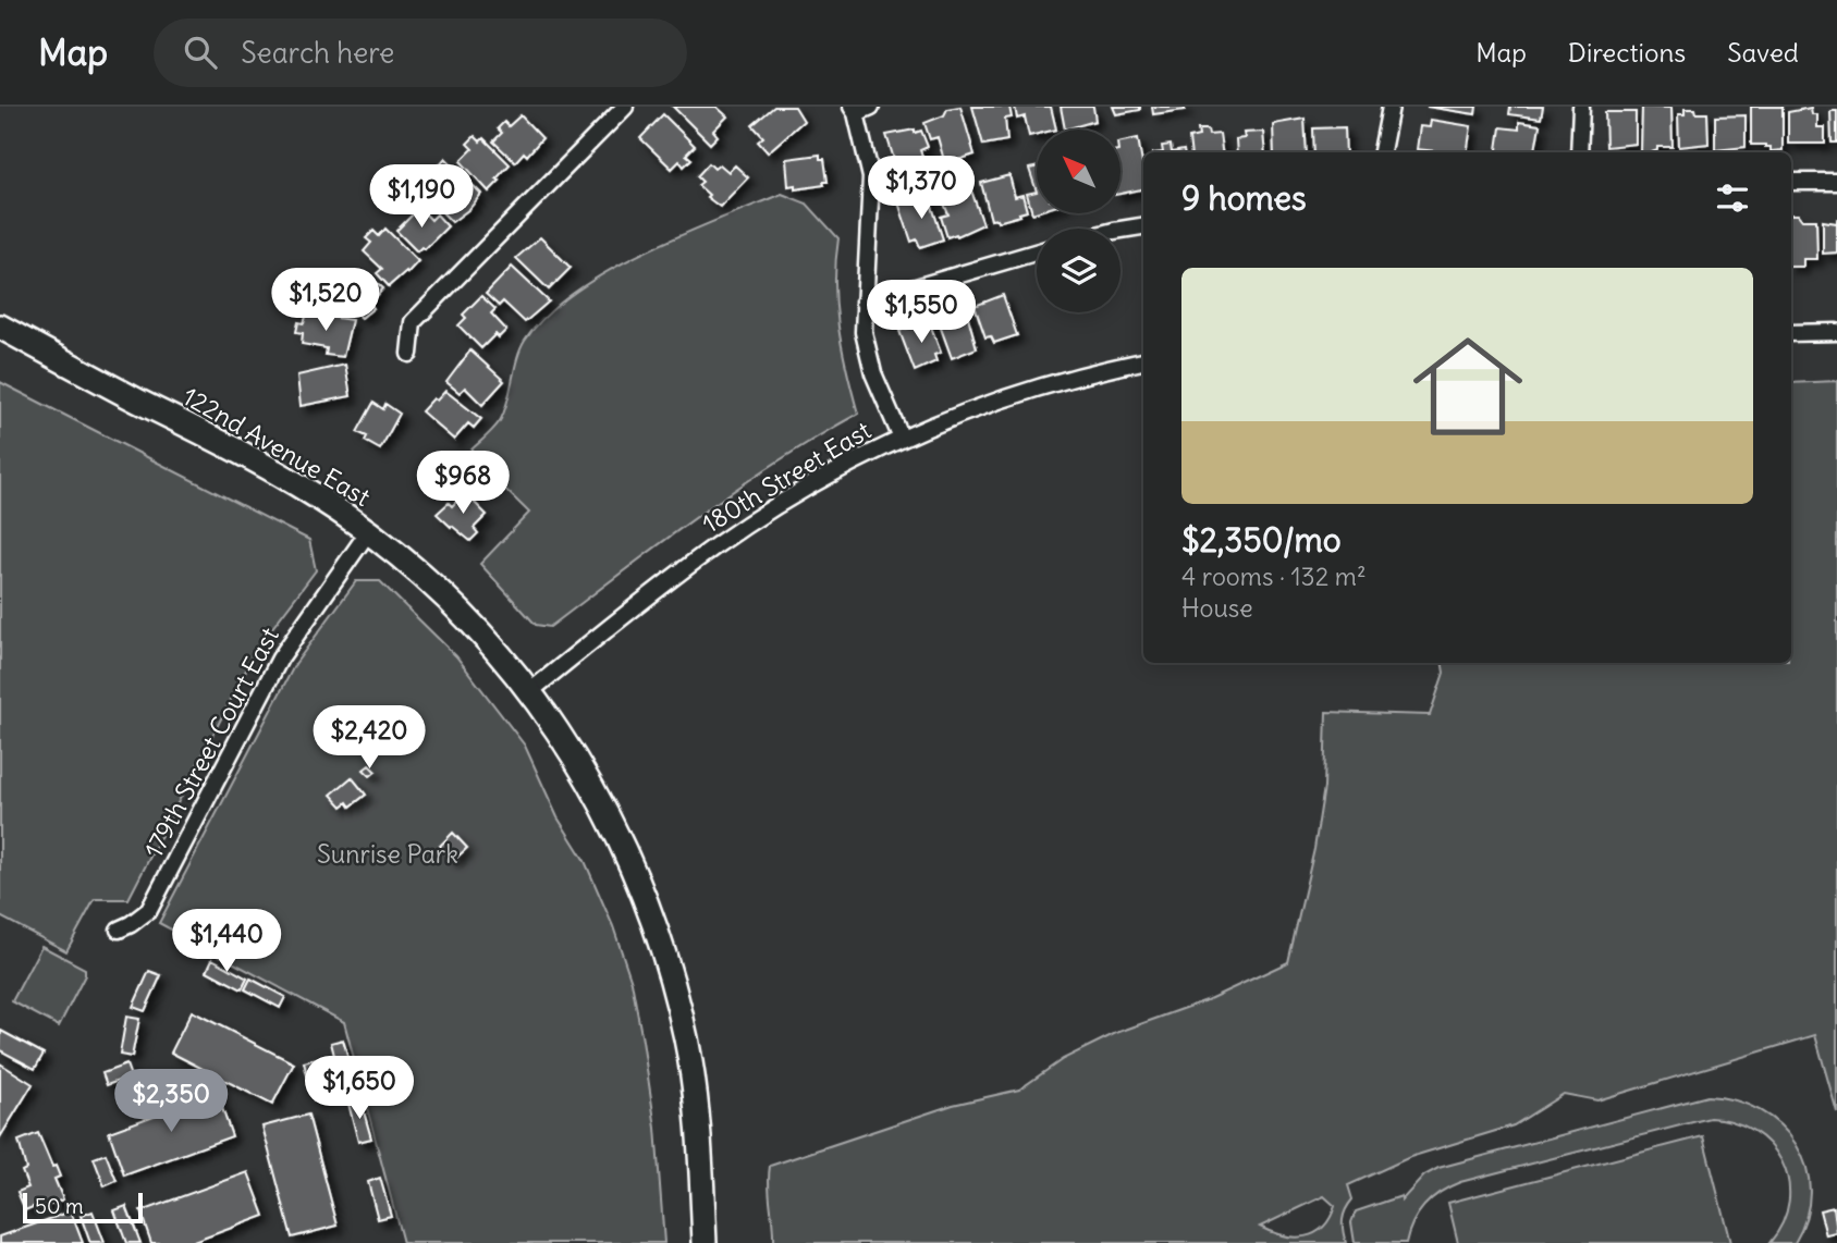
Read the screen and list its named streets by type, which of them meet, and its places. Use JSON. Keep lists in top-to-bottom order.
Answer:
{
  "streets": {
    "street": ["122nd Avenue East", "180th Street East", "179th Street Court East"]
  },
  "crossings": [
    ["122nd Avenue East", "180th Street East"],
    ["122nd Avenue East", "179th Street Court East"]
  ],
  "parks": ["Sunrise Park"],
  "scale_bar": "50 m",
  "north": "top left",
  "page": {
    "header": "Map",
    "search": "Search here",
    "nav": ["Map", "Directions", "Saved"],
    "heading": "9 homes",
    "price": [
      "$1,370",
      "$1,190",
      "$1,520",
      "$1,550",
      "$968",
      "$2,420",
      "$1,440",
      "$1,650",
      "$2,350"
    ],
    "list": [
      {
        "name": "$2,350/mo",
        "note": "4 rooms · 132 m² · House"
      }
    ],
    "scale": "50 m"
  }
}
